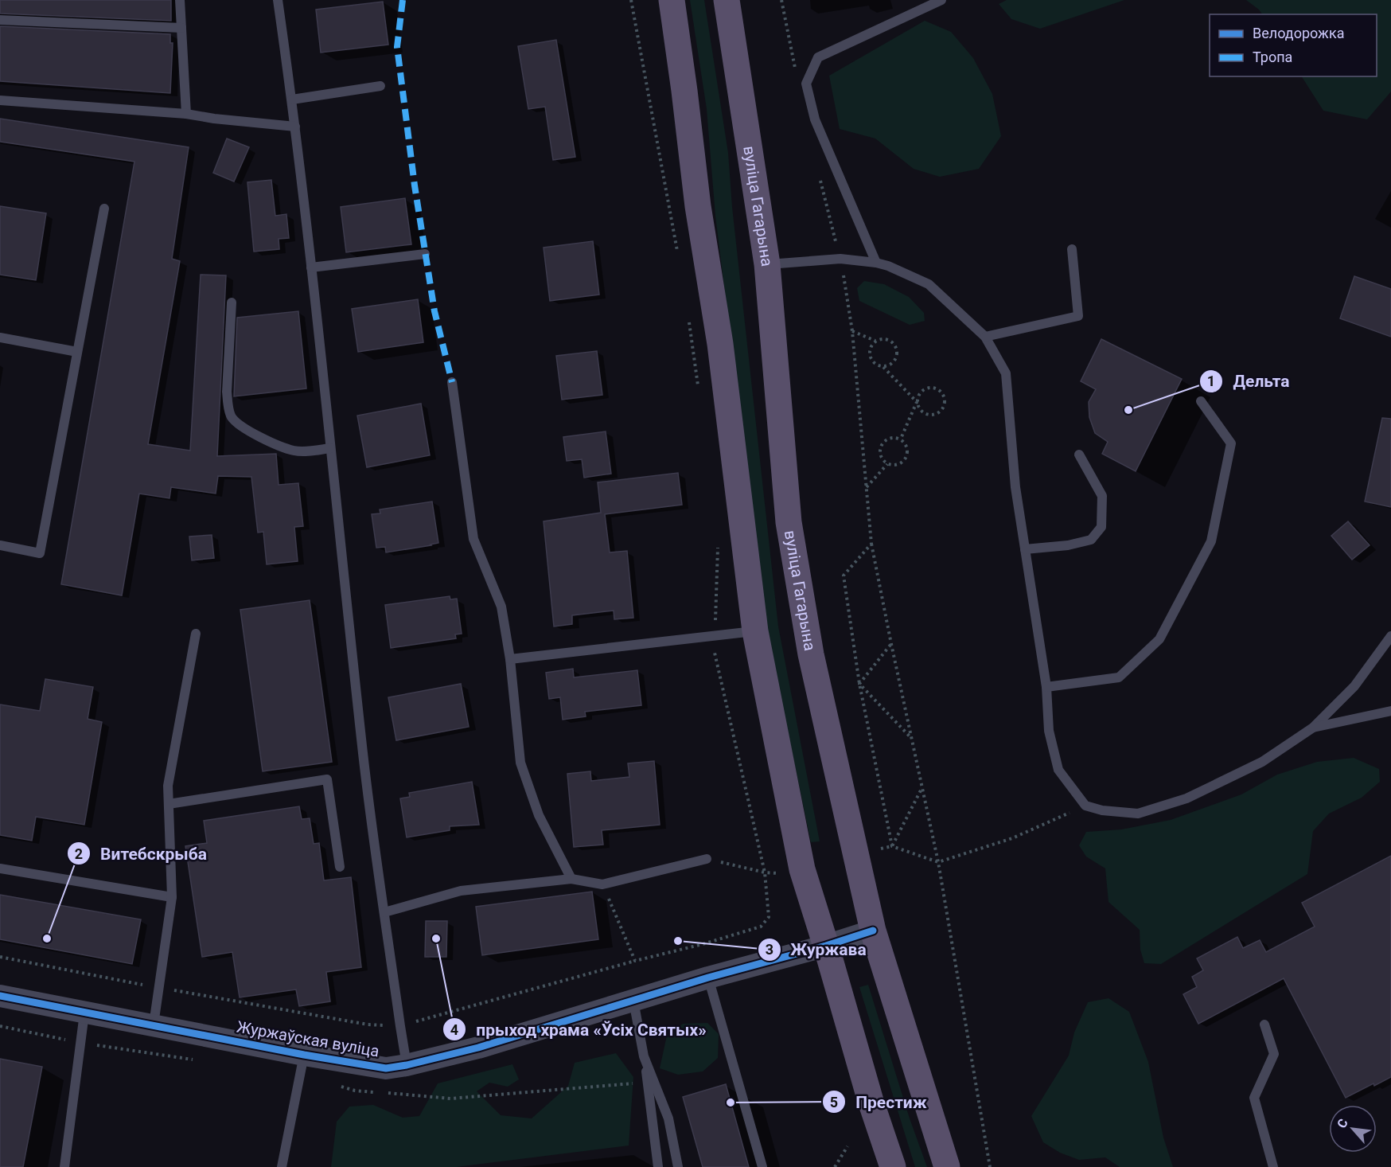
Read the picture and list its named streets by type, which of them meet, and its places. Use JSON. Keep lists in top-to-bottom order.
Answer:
{
  "streets": {
    "main road": ["вуліца Гагарына"],
    "street": ["Журжаўская вуліца"]
  },
  "crossings": [
    ["вуліца Гагарына", "Журжаўская вуліца"]
  ],
  "places": [
    "Дельта",
    "Витебскрыба",
    "прыход храма «Ўсіх Святых»",
    "Журжава",
    "Престиж"
  ],
  "legend": ["Велодорожка", "Тропа"],
  "north": "top left"
}
